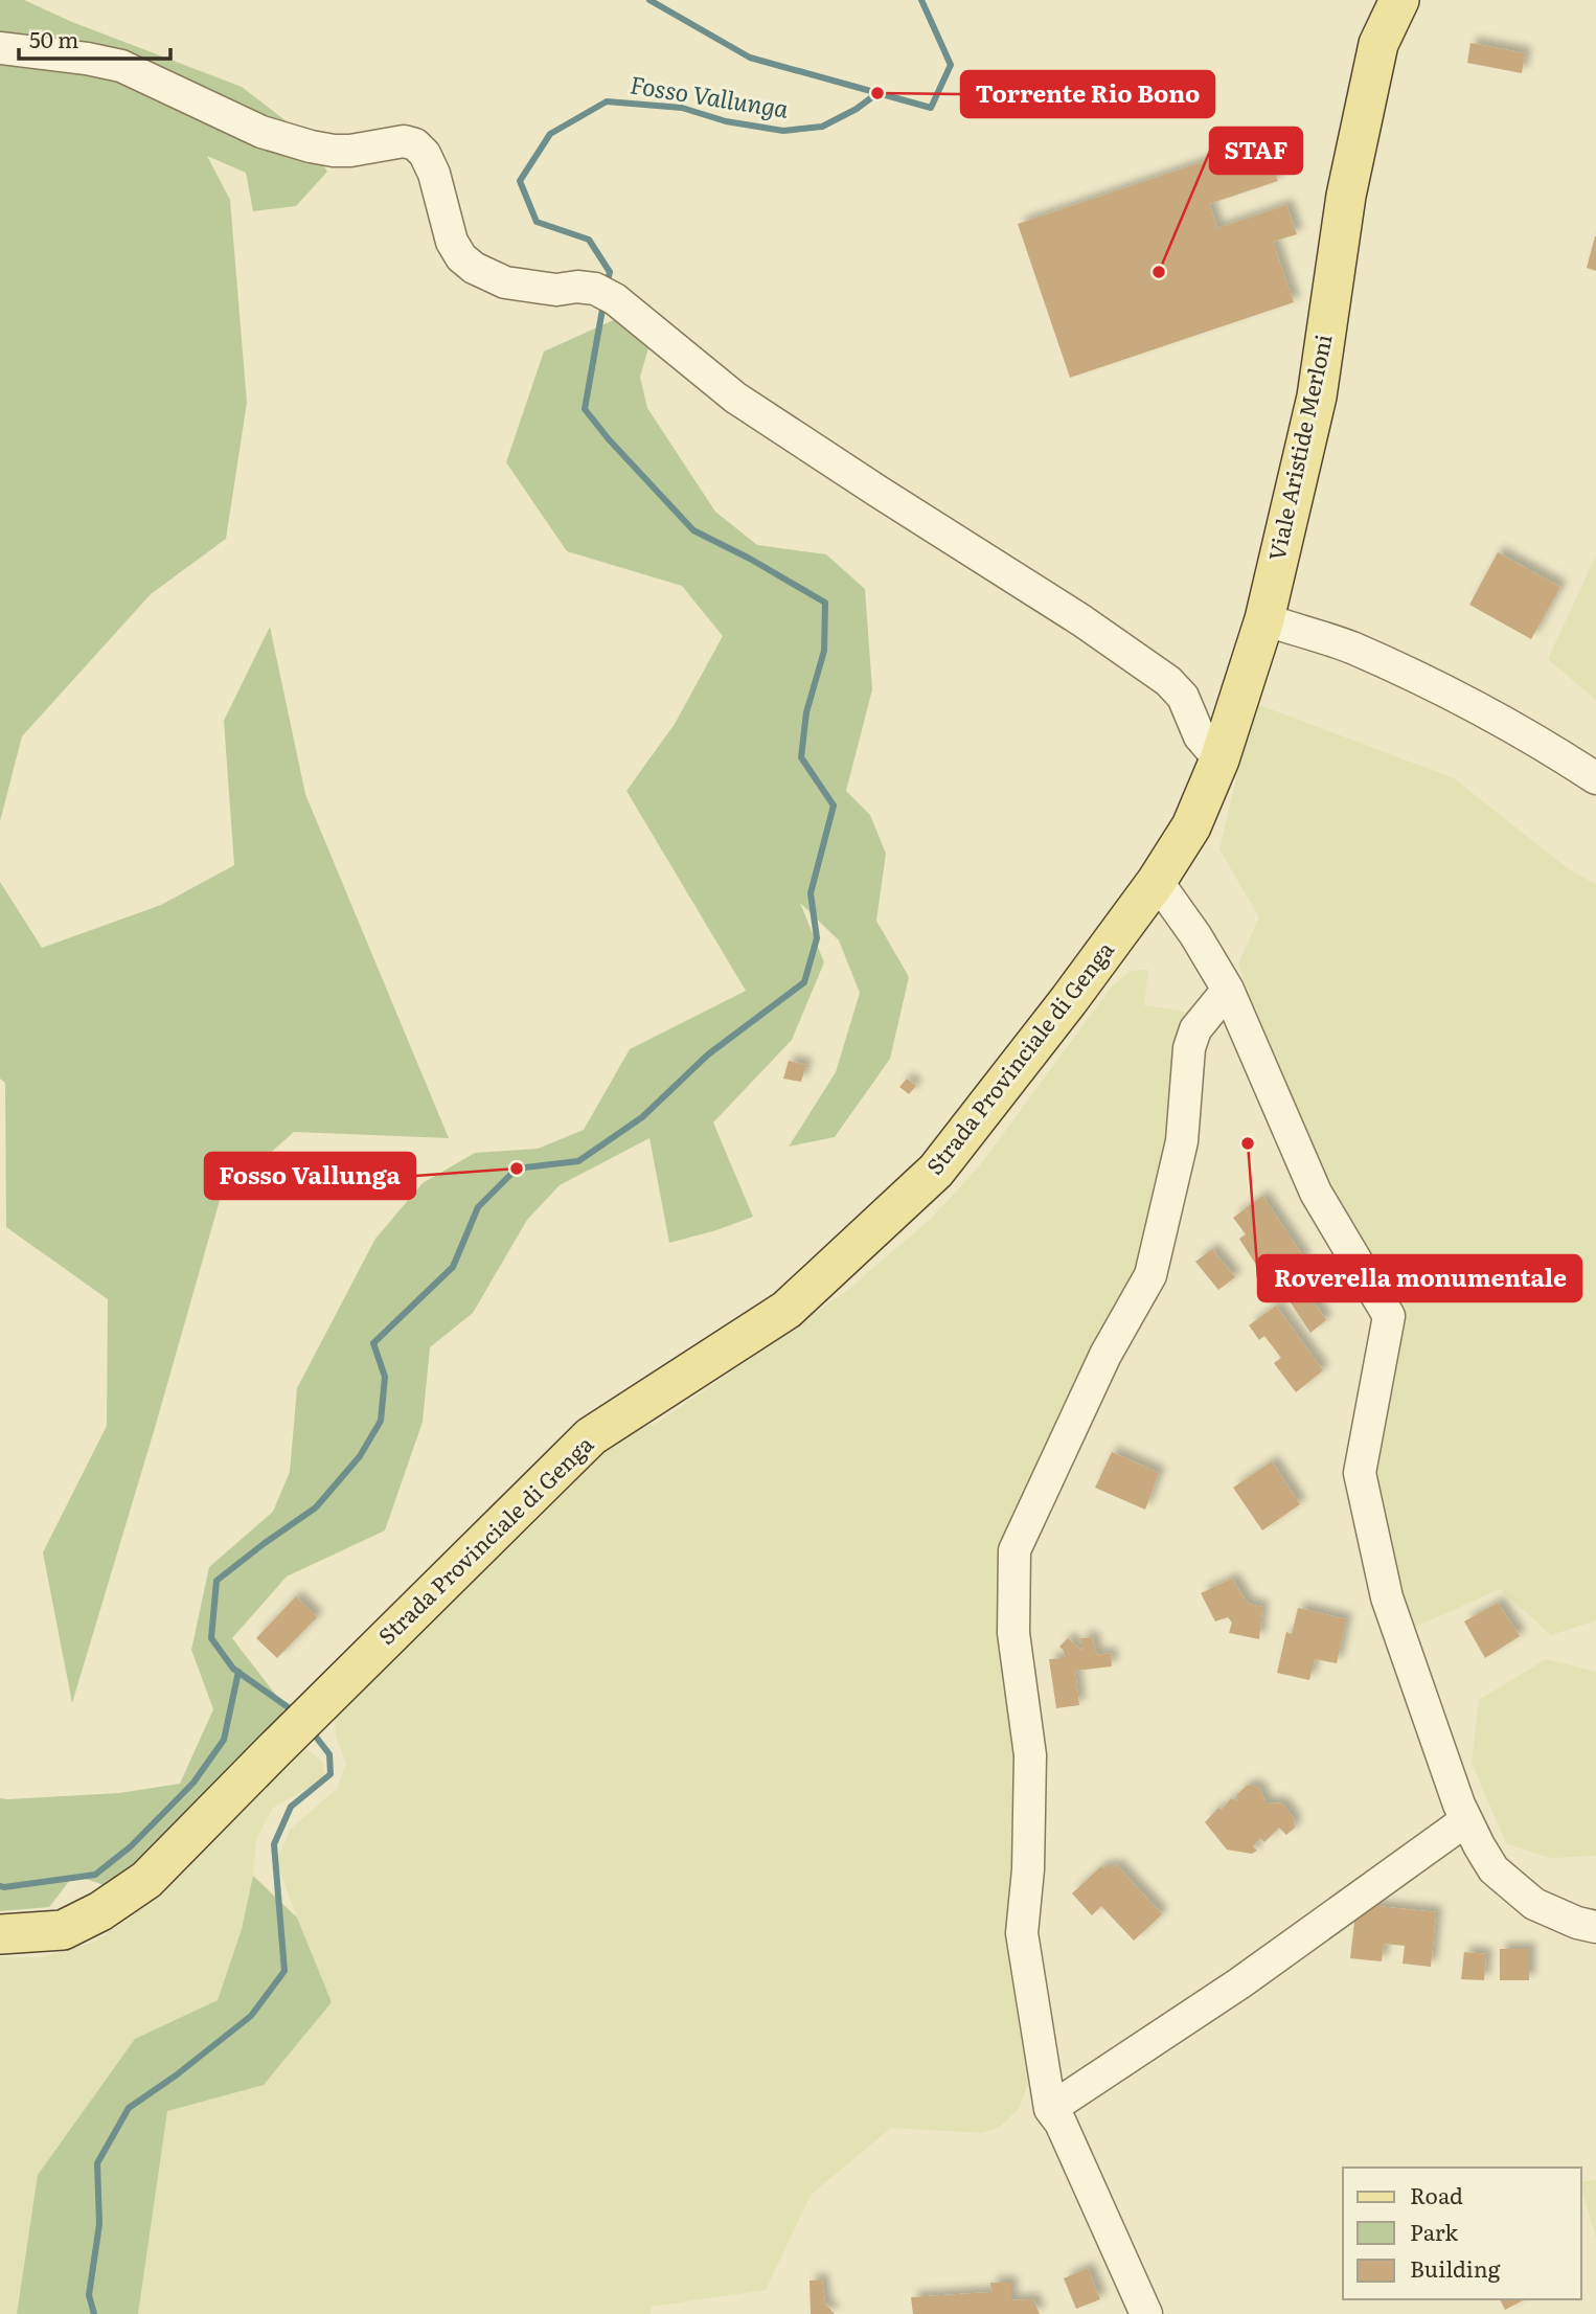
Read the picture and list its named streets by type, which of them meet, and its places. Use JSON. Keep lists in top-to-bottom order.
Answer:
{
  "streets": {
    "main road": ["Viale Aristide Merloni", "Strada Provinciale di Genga"]
  },
  "crossings": [
    ["Viale Aristide Merloni", "Strada Provinciale di Genga"]
  ],
  "water": ["Fosso Vallunga"],
  "places": [
    "Torrente Rio Bono",
    "STAF",
    "Roverella monumentale",
    "Fosso Vallunga"
  ],
  "legend": ["Road", "Park", "Building"],
  "scale_bar": "50 m"
}
